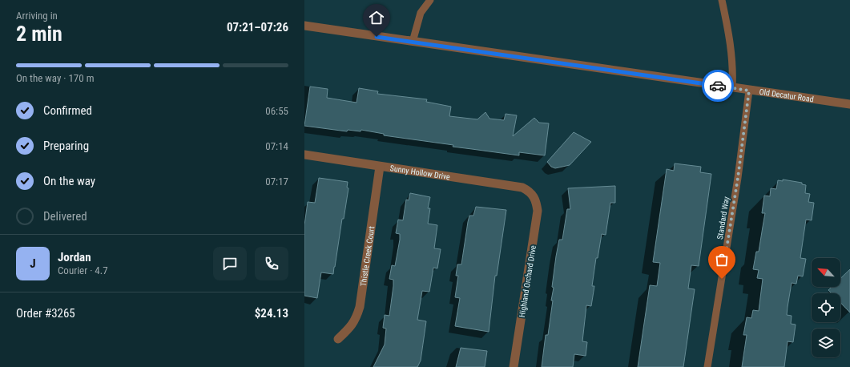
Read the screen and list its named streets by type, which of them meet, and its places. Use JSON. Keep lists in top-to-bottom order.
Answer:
{
  "streets": {
    "street": [
      "Old Decatur Road",
      "Sunny Hollow Drive",
      "Thistle Creek Court",
      "Highland Orchard Drive"
    ],
    "lane": ["Standard Way"]
  },
  "crossings": [
    ["Old Decatur Road", "Standard Way"],
    ["Sunny Hollow Drive", "Thistle Creek Court"],
    ["Sunny Hollow Drive", "Highland Orchard Drive"]
  ],
  "north": "top left",
  "page": {
    "heading": ["2 min", "Arriving in", "07:21–07:26"],
    "panel": [
      "Jordan",
      "Courier · 4.7",
      "Order #3265",
      "$24.13"
    ],
    "bar": "On the way · 170 m",
    "list": [
      ["Confirmed", "06:55"],
      ["Preparing", "07:14"],
      ["On the way", "07:17"],
      "Delivered"
    ],
    "round": "J"
  }
}
